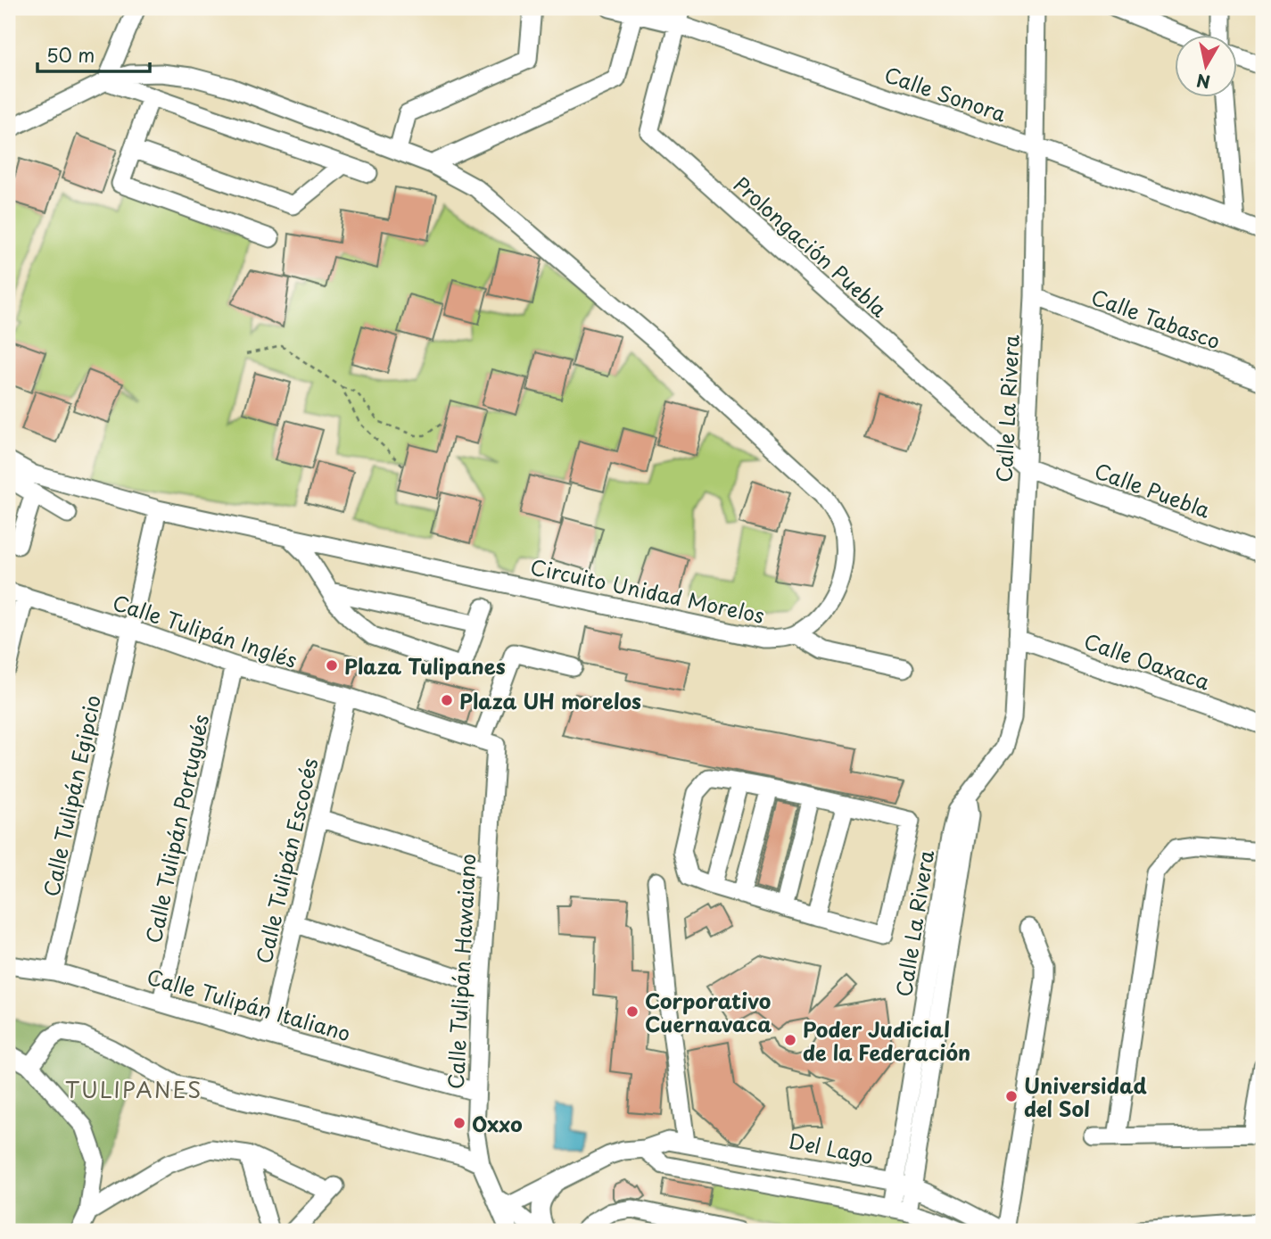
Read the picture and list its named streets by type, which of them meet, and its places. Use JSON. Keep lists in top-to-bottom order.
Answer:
{
  "streets": {
    "street": [
      "Calle Sonora",
      "Prolongación Puebla",
      "Calle Tabasco",
      "Calle La Rivera",
      "Calle Puebla",
      "Circuito Unidad Morelos",
      "Calle Tulipán Inglés",
      "Calle Oaxaca",
      "Calle Tulipán Egipcio",
      "Calle Tulipán Portugués",
      "Calle Tulipán Escocés",
      "Calle Tulipán Hawaiano",
      "Calle Tulipán Italiano",
      "Del Lago"
    ]
  },
  "crossings": [
    ["Calle Sonora", "Prolongación Puebla"],
    ["Calle Sonora", "Calle La Rivera"],
    ["Prolongación Puebla", "Calle La Rivera"],
    ["Prolongación Puebla", "Calle Puebla"],
    ["Calle Tabasco", "Calle La Rivera"],
    ["Calle La Rivera", "Calle Puebla"],
    ["Calle La Rivera", "Calle Oaxaca"],
    ["Calle La Rivera", "Del Lago"],
    ["Calle Tulipán Inglés", "Calle Tulipán Egipcio"],
    ["Calle Tulipán Inglés", "Calle Tulipán Portugués"],
    ["Calle Tulipán Inglés", "Calle Tulipán Escocés"],
    ["Calle Tulipán Inglés", "Calle Tulipán Hawaiano"],
    ["Calle Tulipán Egipcio", "Calle Tulipán Italiano"],
    ["Calle Tulipán Portugués", "Calle Tulipán Italiano"],
    ["Calle Tulipán Escocés", "Calle Tulipán Italiano"],
    ["Calle Tulipán Hawaiano", "Calle Tulipán Italiano"],
    ["Calle Tulipán Hawaiano", "Del Lago"]
  ],
  "districts": ["TULIPANES"],
  "places": [
    "Plaza Tulipanes",
    "Plaza UH morelos",
    "Corporativo Cuernavaca",
    "Poder Judicial de la Federación",
    "Universidad del Sol",
    "Oxxo"
  ],
  "scale_bar": "50 m",
  "north": "bottom"
}
